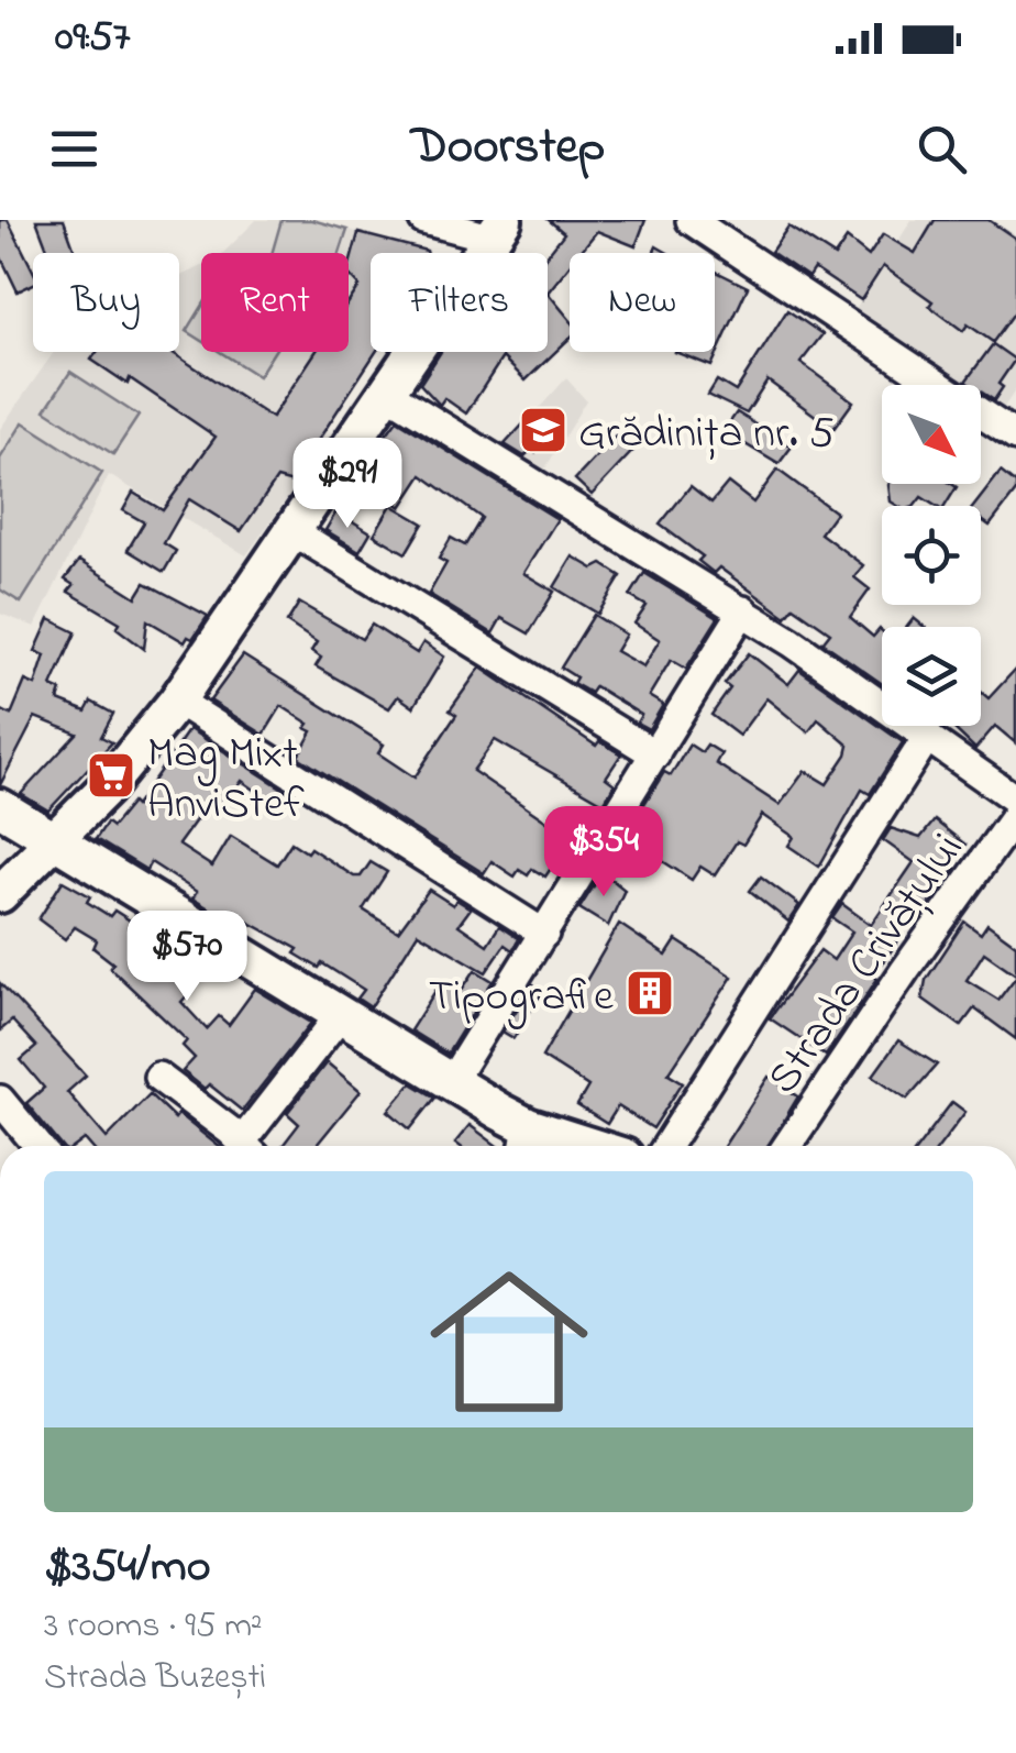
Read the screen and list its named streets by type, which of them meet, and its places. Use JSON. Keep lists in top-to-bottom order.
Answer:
{
  "streets": {
    "street": ["Strada Crivățului"]
  },
  "places": {
    "school or university": ["Grădinița nr. 5"],
    "supermarket": ["Mag Mixt AnviStef"],
    "building": ["Tipografie"]
  },
  "north": "bottom right",
  "page": {
    "status": "09:57",
    "header": "Doorstep",
    "chip": [
      "Buy",
      "Rent",
      "Filters",
      "New"
    ],
    "price": ["$291", "$354", "$570"],
    "list": [
      {
        "name": "$354/mo",
        "note": "3 rooms · 95 m² · Strada Buzești"
      }
    ]
  }
}
